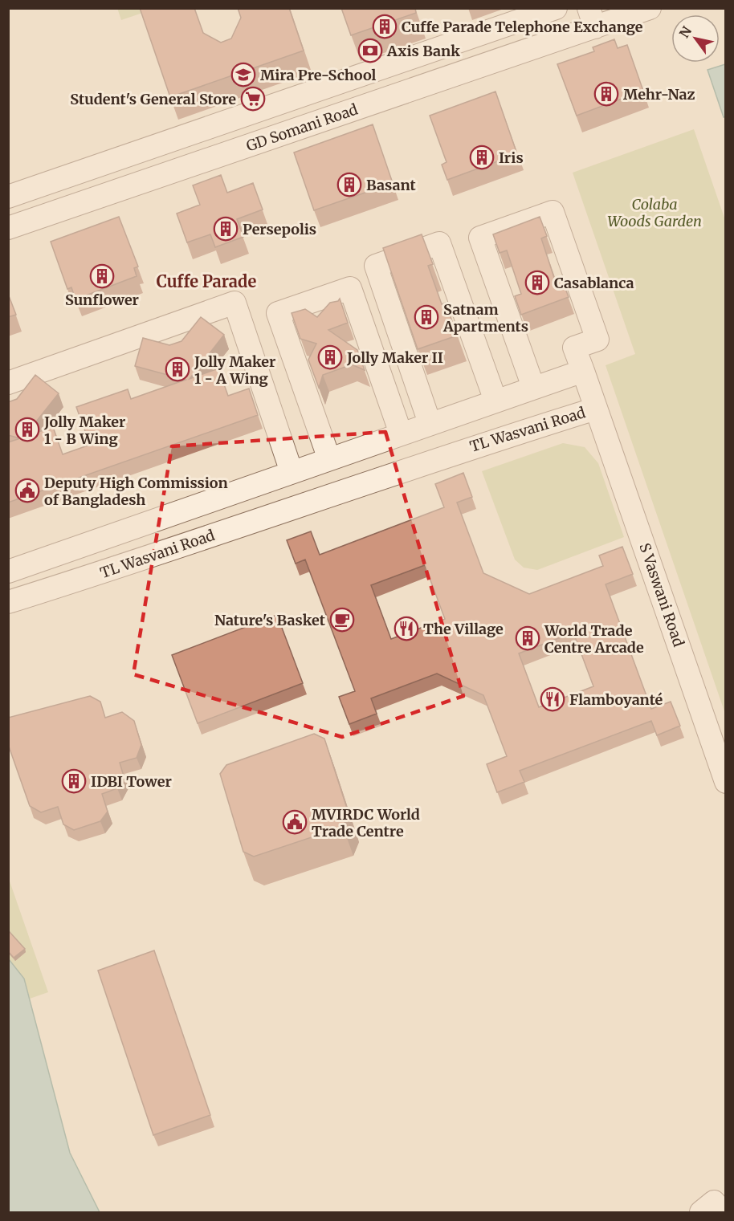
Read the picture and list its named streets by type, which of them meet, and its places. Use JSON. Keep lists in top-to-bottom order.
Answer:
{
  "streets": {
    "street": ["GD Somani Road", "TL Wasvani Road", "S Vaswani Road"]
  },
  "crossings": [
    ["TL Wasvani Road", "S Vaswani Road"]
  ],
  "districts": ["Cuffe Parade"],
  "parks": ["Colaba Woods Garden"],
  "places": {
    "building": [
      "Cuffe Parade Telephone Exchange",
      "Mehr-Naz",
      "Iris",
      "Basant",
      "Persepolis",
      "Sunflower",
      "Casablanca",
      "Satnam Apartments",
      "Jolly Maker II",
      "Jolly Maker 1 - A Wing",
      "Jolly Maker 1 - B Wing",
      "World Trade Centre Arcade",
      "IDBI Tower"
    ],
    "bank": ["Axis Bank"],
    "school or university": ["Mira Pre-School"],
    "supermarket": ["Student's General Store"],
    "public building": ["Deputy High Commission of Bangladesh", "MVIRDC World Trade Centre"],
    "cafe": ["Nature's Basket"],
    "restaurant": ["The Village", "Flamboyanté"]
  },
  "north": "top left"
}
